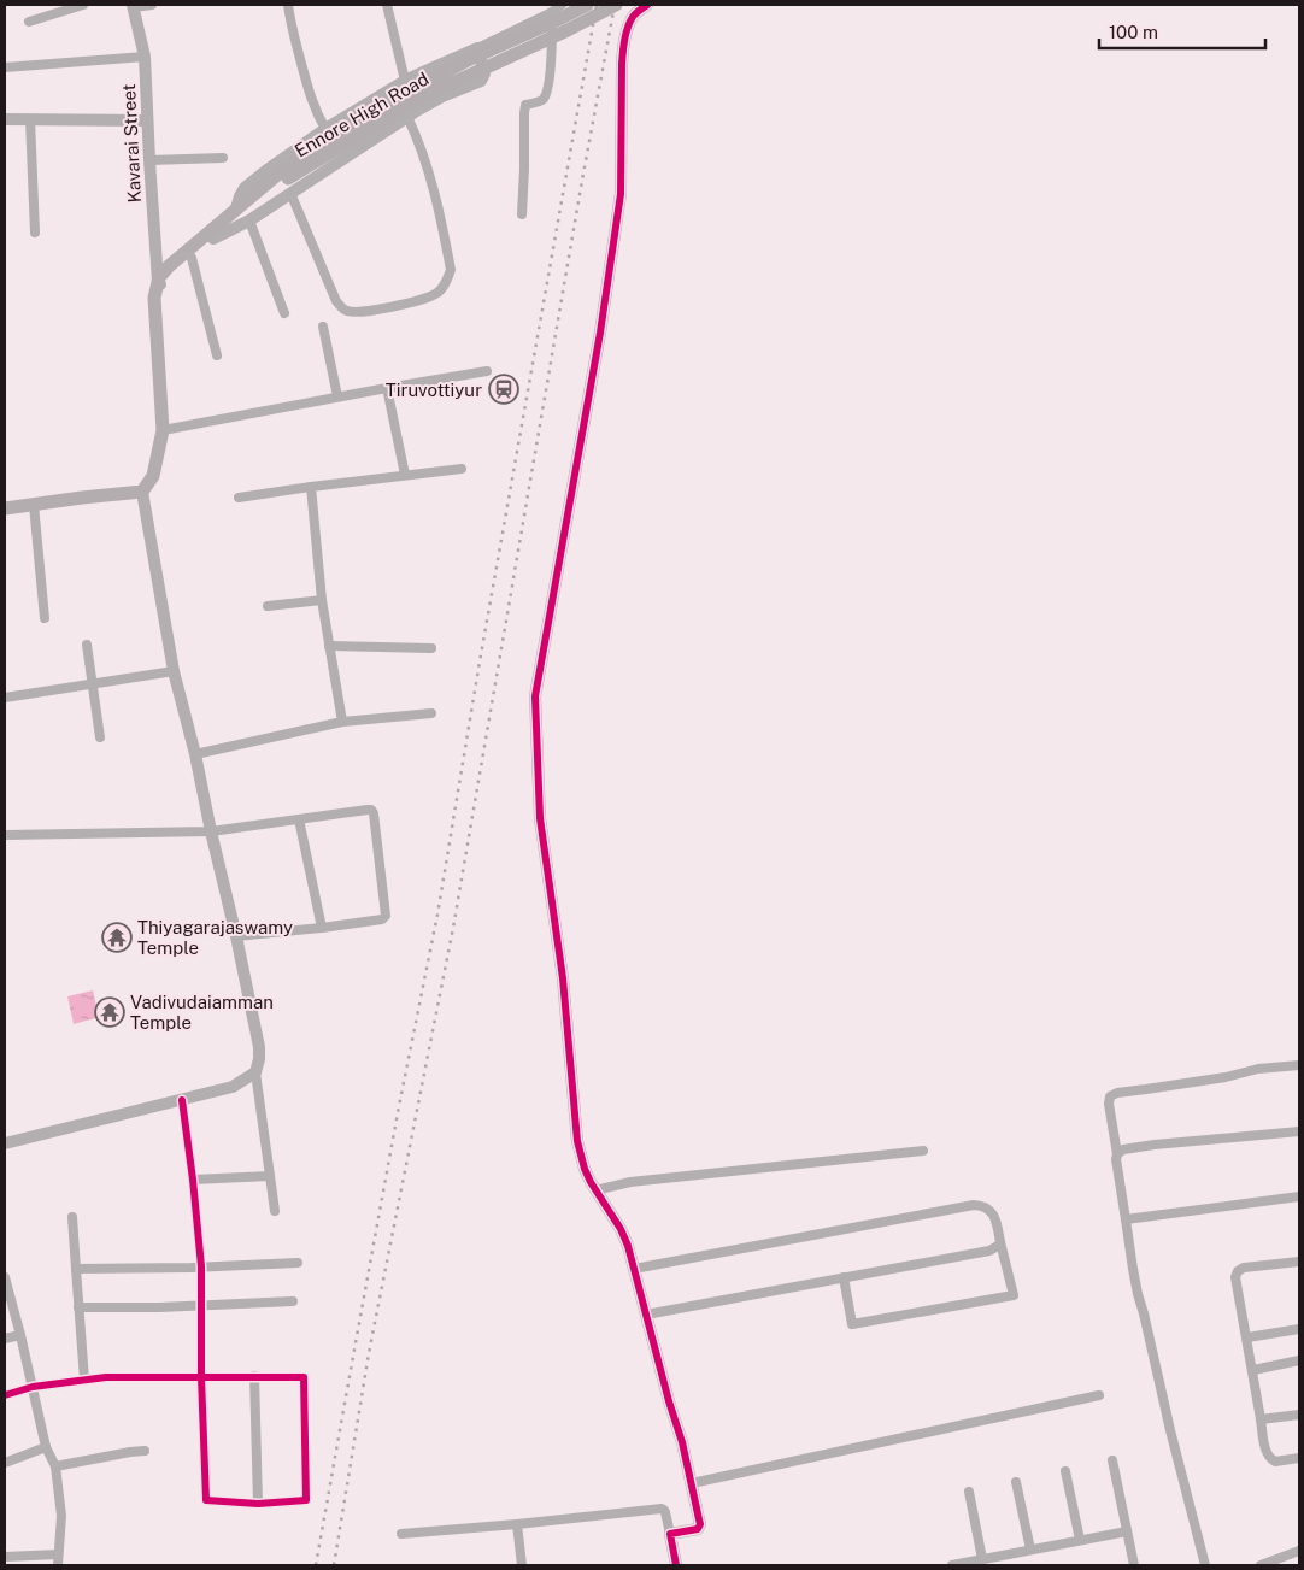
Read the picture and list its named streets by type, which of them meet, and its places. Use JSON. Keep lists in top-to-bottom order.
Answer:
{
  "streets": {
    "main road": ["Ennore High Road"],
    "street": ["Kavarai Street"]
  },
  "crossings": [
    ["Ennore High Road", "Kavarai Street"]
  ],
  "places": {
    "station": ["Tiruvottiyur"],
    "temple": ["Thiyagarajaswamy Temple", "Vadivudaiamman Temple"]
  },
  "scale_bar": "100 m"
}
